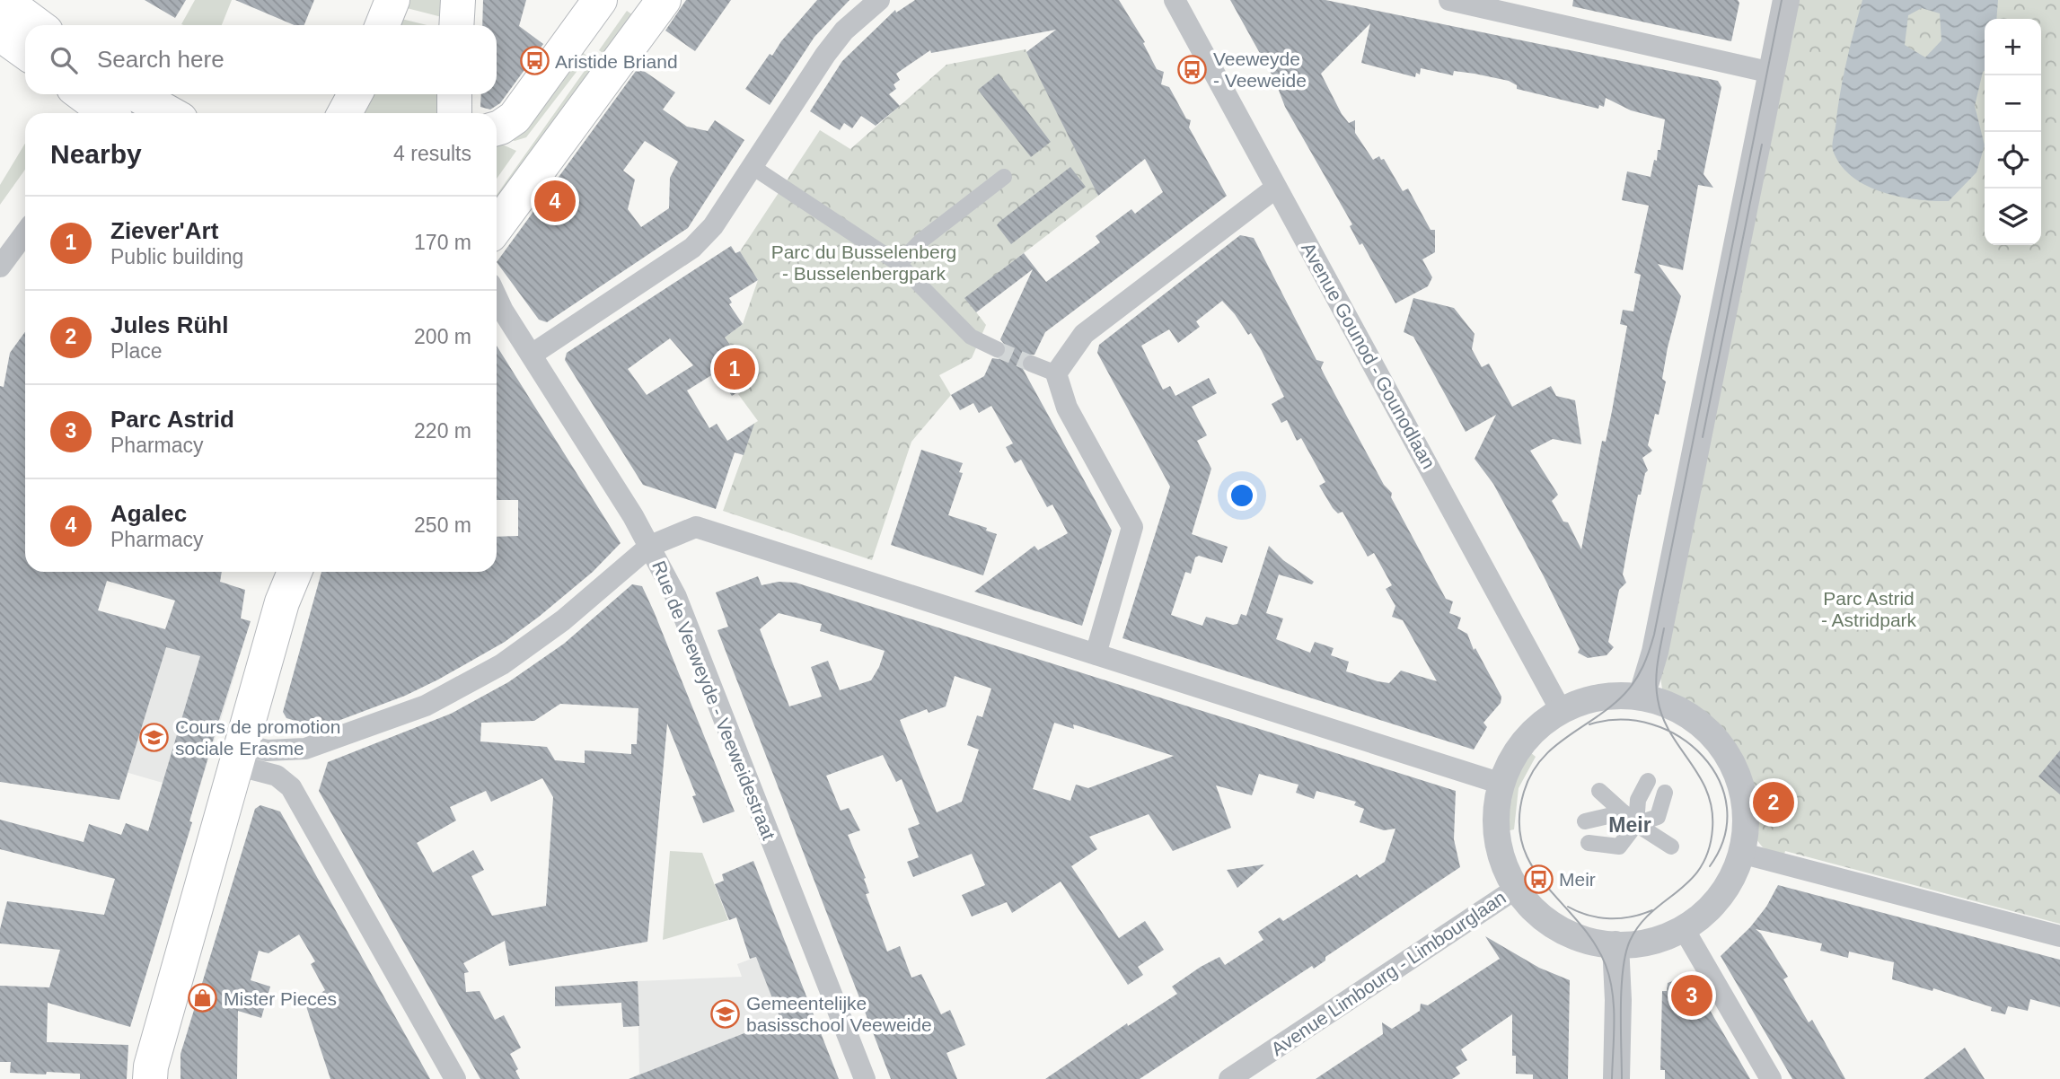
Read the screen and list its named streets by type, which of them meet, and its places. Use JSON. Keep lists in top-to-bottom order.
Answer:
{
  "streets": {
    "street": ["Avenue Gounod - Gounodlaan", "Rue de Veeweyde - Veeweidestraat", "Avenue Limbourg - Limbourglaan"]
  },
  "districts": ["Meir"],
  "parks": ["Parc du Busselenberg - Busselenbergpark", "Parc Astrid - Astridpark"],
  "places": {
    "bus stop": ["Aristide Briand", "Veeweyde - Veeweide", "Meir"],
    "school or university": ["Cours de promotion sociale Erasme", "Gemeentelijke basisschool Veeweide"],
    "shop": ["Mister Pieces"]
  },
  "page": {
    "map_buttons": ["+", "−"],
    "search": "Search here",
    "heading": ["Nearby", "4 results"],
    "pins": [
      "4",
      "1",
      "2",
      "3"
    ],
    "list": [
      {
        "mark": "1",
        "name": "Ziever'Art",
        "note": "Public building",
        "value": "170 m"
      },
      {
        "mark": "2",
        "name": "Jules Rühl",
        "note": "Place",
        "value": "200 m"
      },
      {
        "mark": "3",
        "name": "Parc Astrid",
        "note": "Pharmacy",
        "value": "220 m"
      },
      {
        "mark": "4",
        "name": "Agalec",
        "note": "Pharmacy",
        "value": "250 m"
      }
    ]
  }
}
